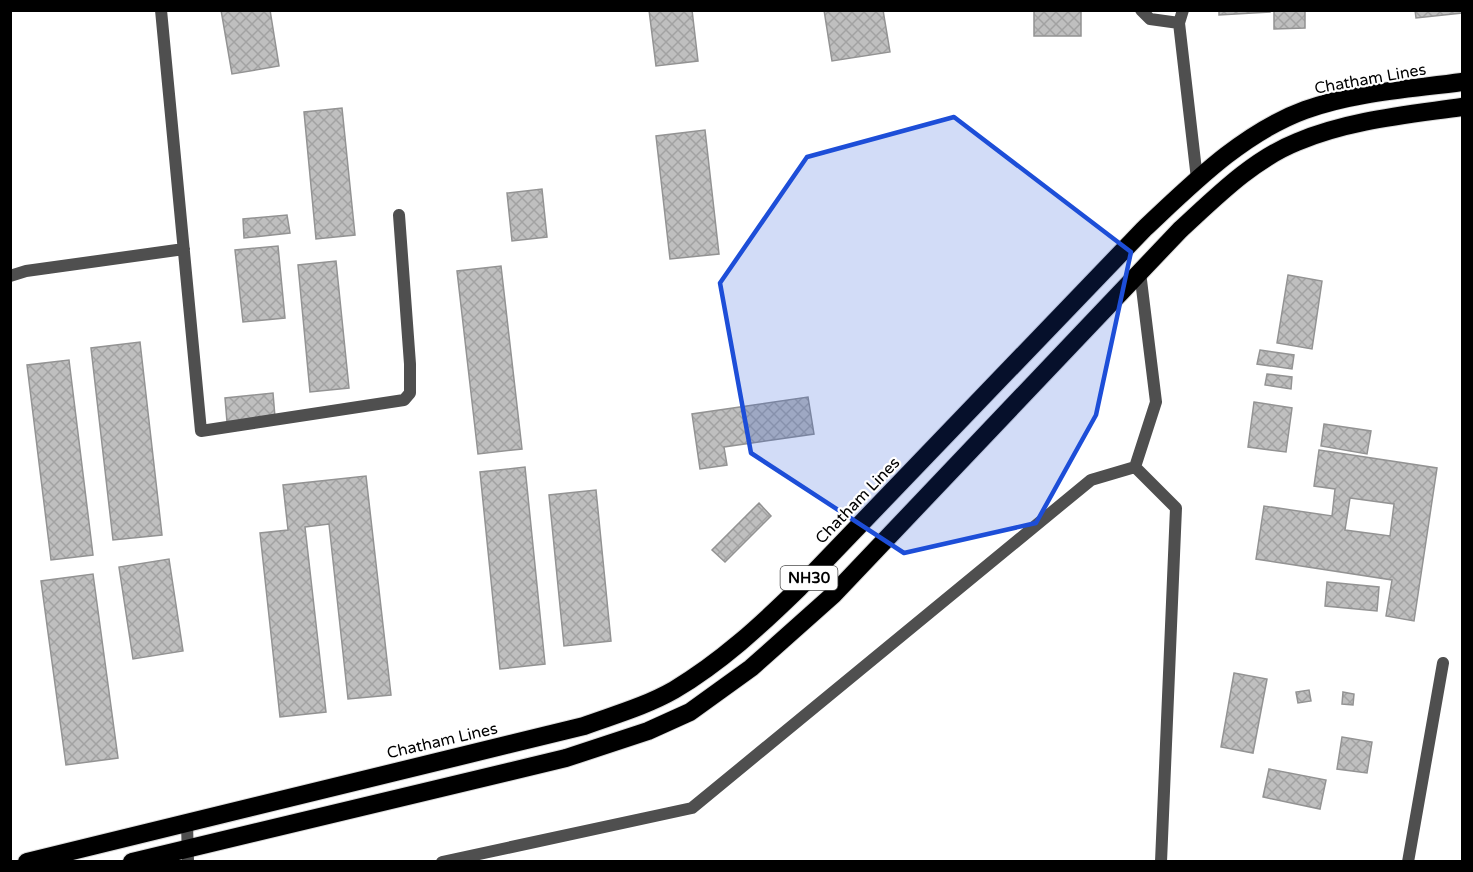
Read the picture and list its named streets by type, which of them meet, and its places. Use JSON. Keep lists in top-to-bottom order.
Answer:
{
  "streets": {
    "highway": ["Chatham Lines", "NH30"]
  }
}
